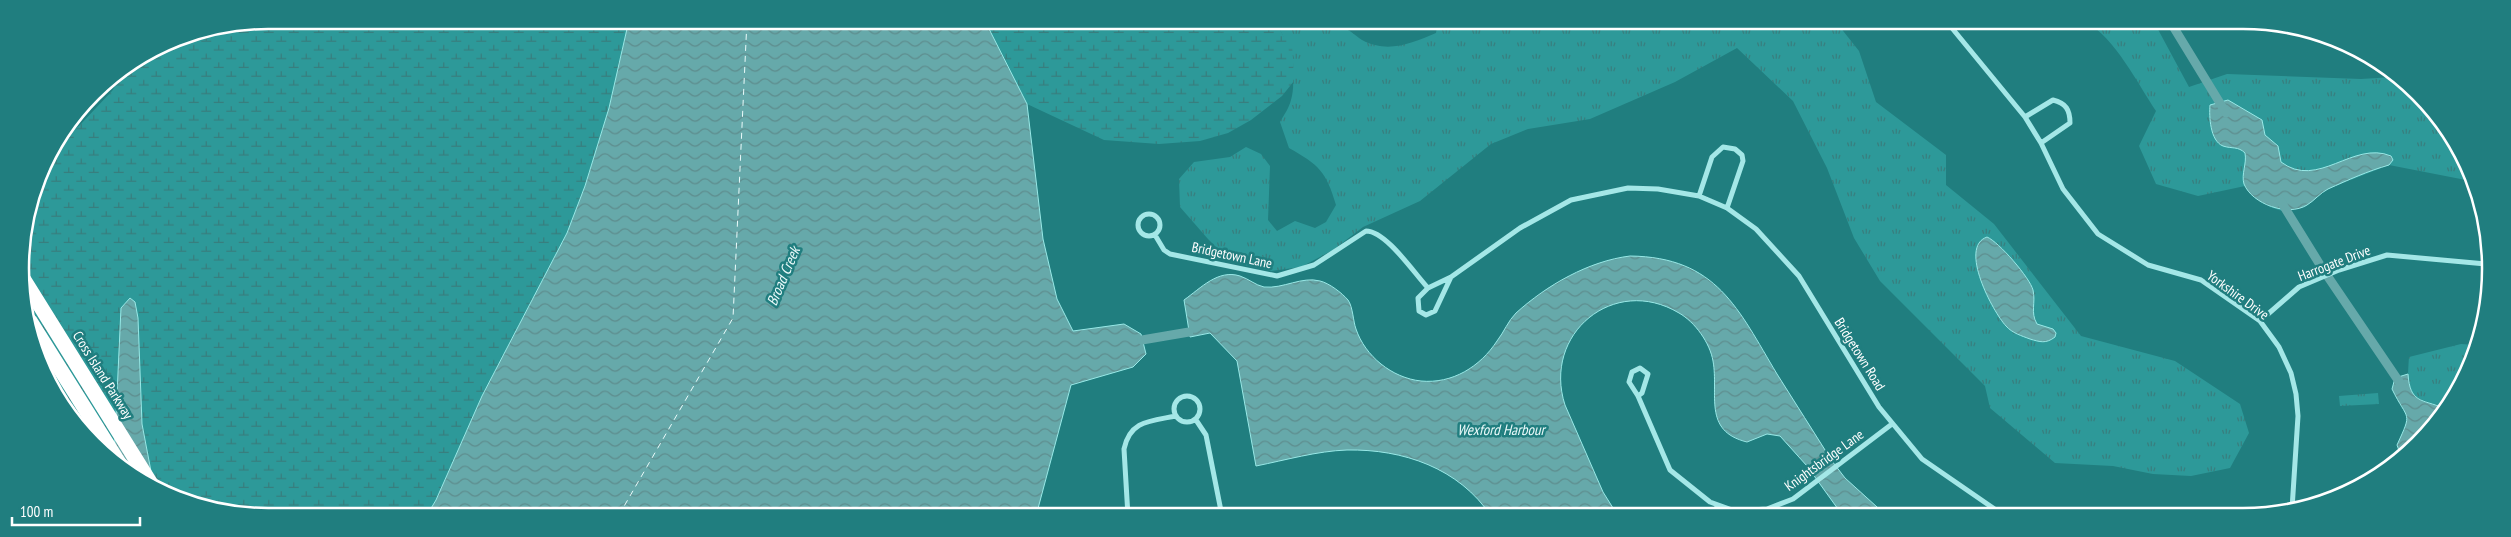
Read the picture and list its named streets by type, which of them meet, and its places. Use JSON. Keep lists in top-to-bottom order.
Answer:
{
  "streets": {
    "highway": ["Cross Island Parkway"],
    "street": [
      "Bridgetown Lane",
      "Harrogate Drive",
      "Yorkshire Drive",
      "Bridgetown Road",
      "Knightsbridge Lane"
    ]
  },
  "crossings": [
    ["Bridgetown Lane", "Bridgetown Road"],
    ["Harrogate Drive", "Yorkshire Drive"],
    ["Bridgetown Road", "Knightsbridge Lane"]
  ],
  "water": ["Broad Creek", "Wexford Harbour"],
  "scale_bar": "100 m"
}
